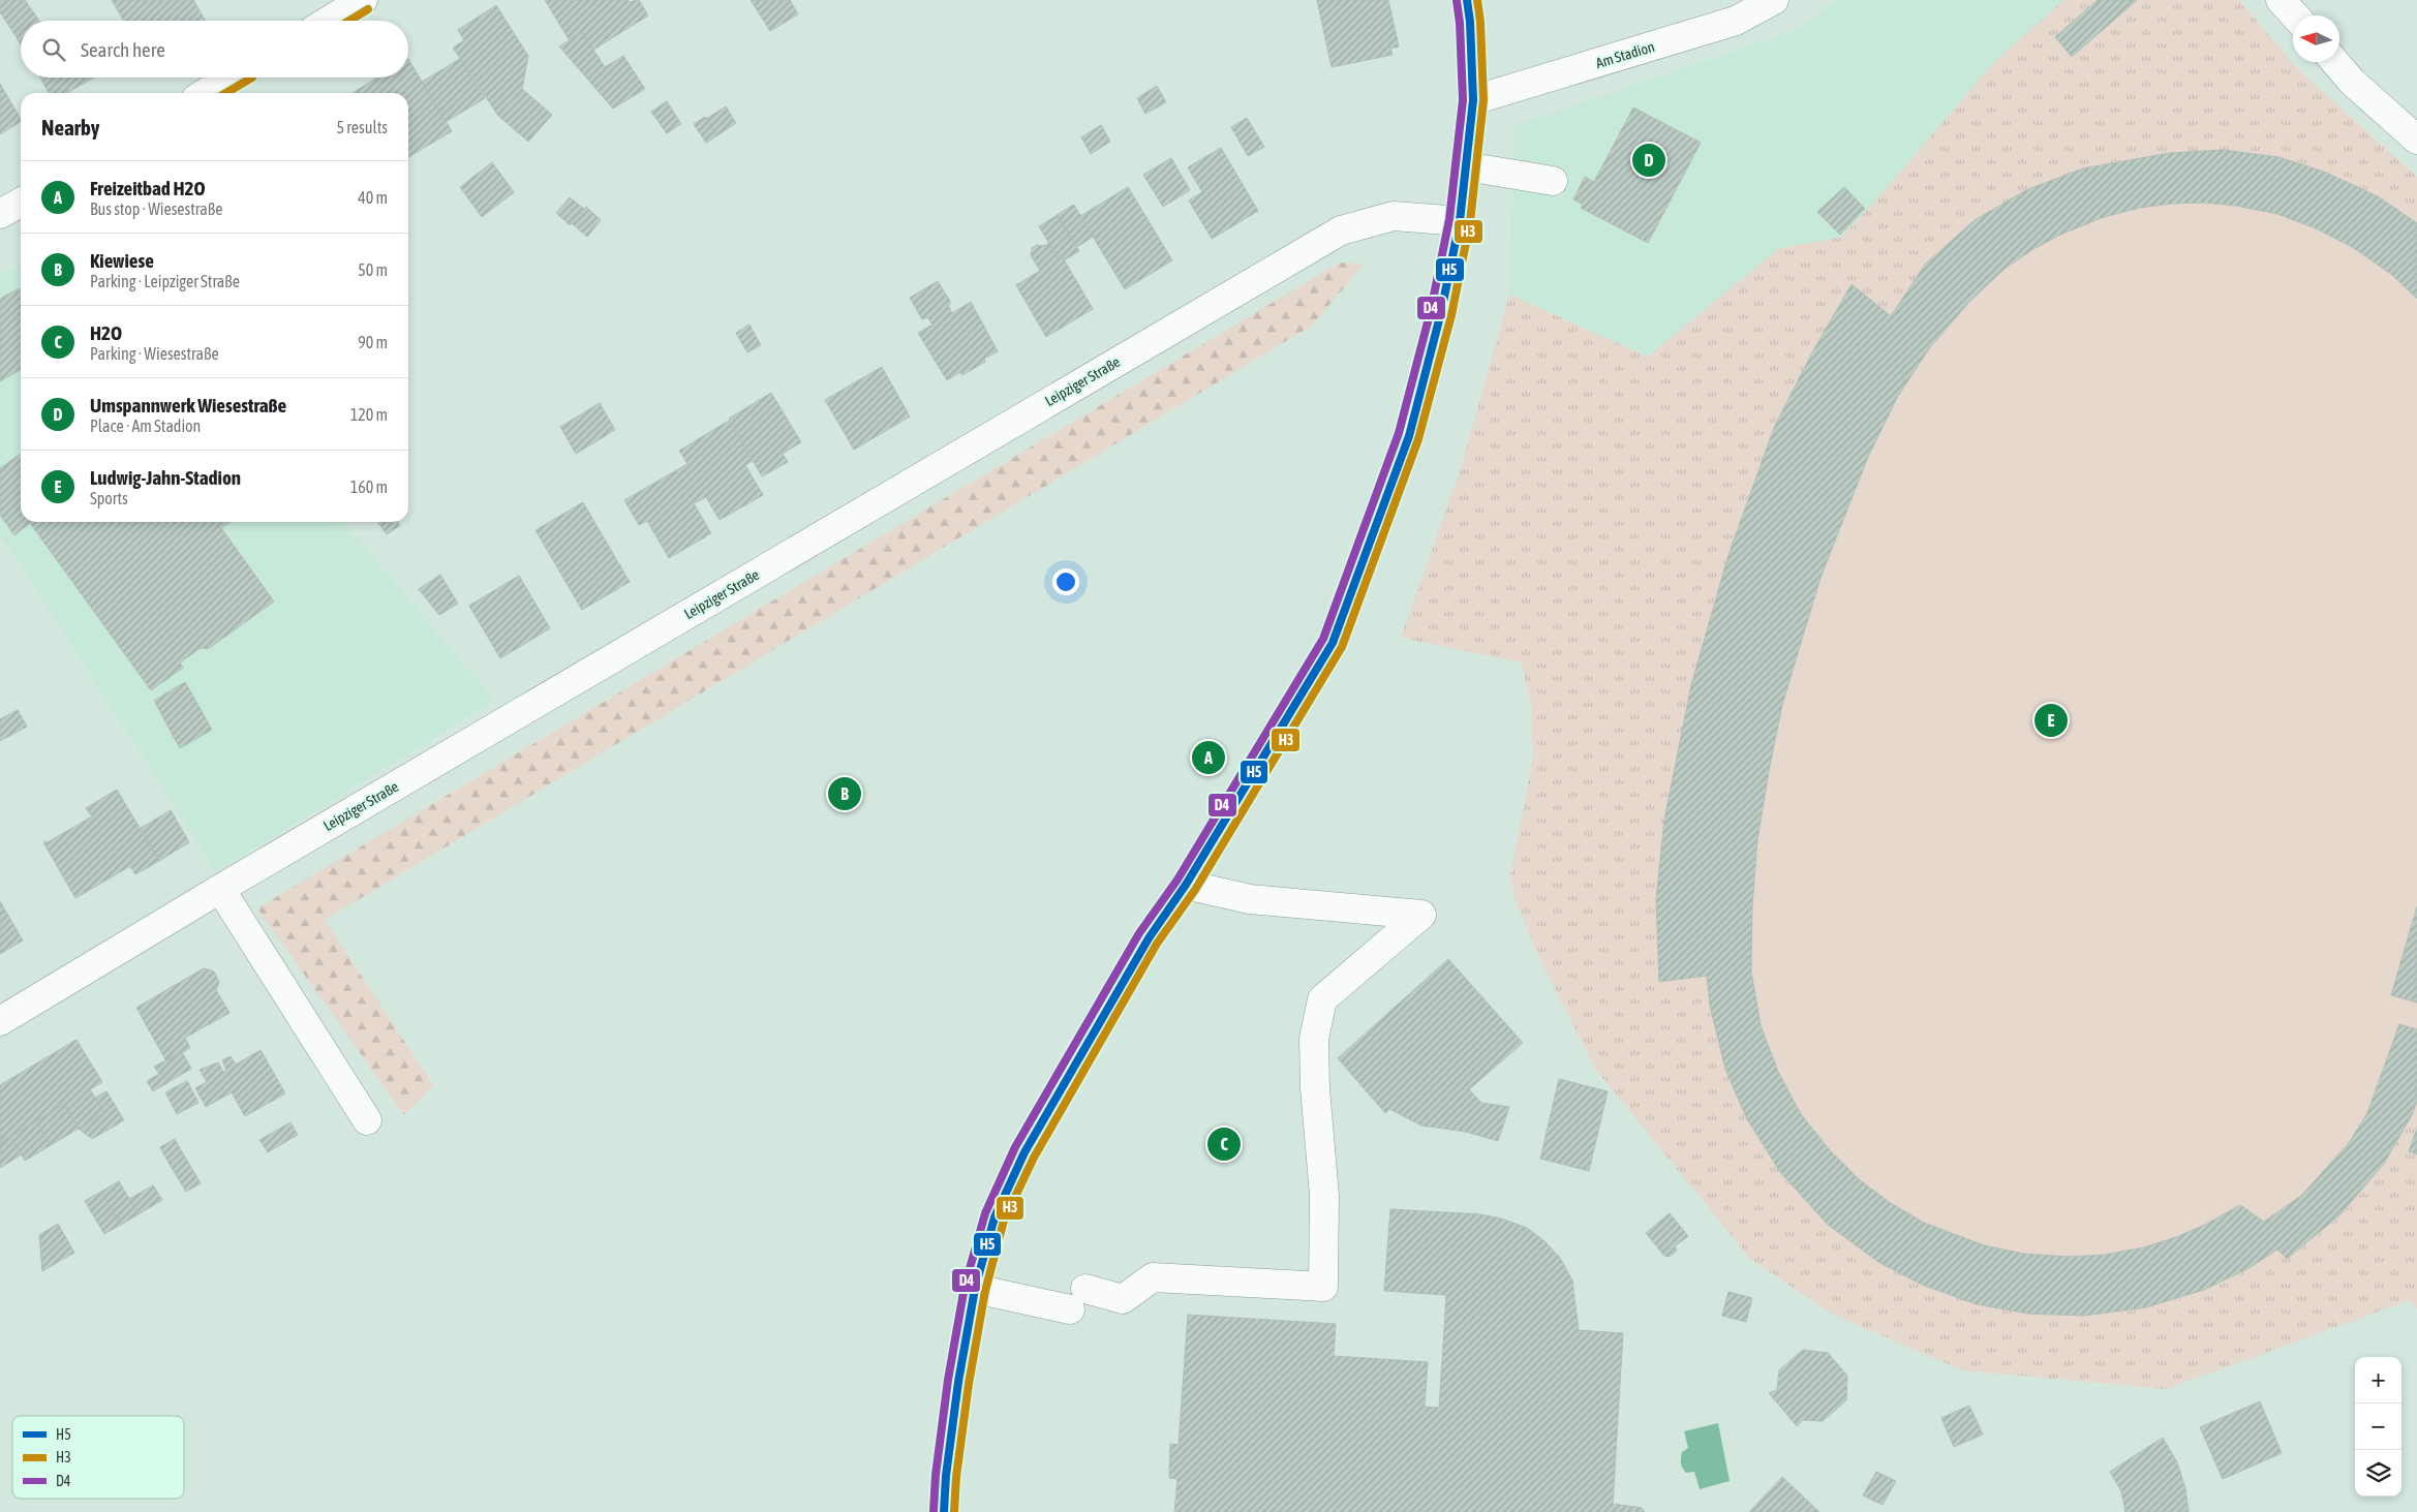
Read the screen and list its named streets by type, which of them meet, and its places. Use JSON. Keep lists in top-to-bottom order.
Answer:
{
  "streets": {
    "street": ["Am Stadion", "Leipziger Straße"]
  },
  "lines": ["transit line H5", "transit line H3", "transit line D4"],
  "legend": ["H5", "H3", "D4"],
  "north": "left",
  "page": {
    "search": "Search here",
    "heading": ["Nearby", "5 results"],
    "pins": [
      "D",
      "E",
      "A",
      "B",
      "C"
    ],
    "list": [
      {
        "mark": "A",
        "name": "Freizeitbad H2O",
        "note": "Bus stop · Wiesestraße",
        "value": "40 m"
      },
      {
        "mark": "B",
        "name": "Kiewiese",
        "note": "Parking · Leipziger Straße",
        "value": "50 m"
      },
      {
        "mark": "C",
        "name": "H2O",
        "note": "Parking · Wiesestraße",
        "value": "90 m"
      },
      {
        "mark": "D",
        "name": "Umspannwerk Wiesestraße",
        "note": "Place · Am Stadion",
        "value": "120 m"
      },
      {
        "mark": "E",
        "name": "Ludwig-Jahn-Stadion",
        "note": "Sports",
        "value": "160 m"
      }
    ],
    "map_buttons": ["+", "−"]
  }
}
